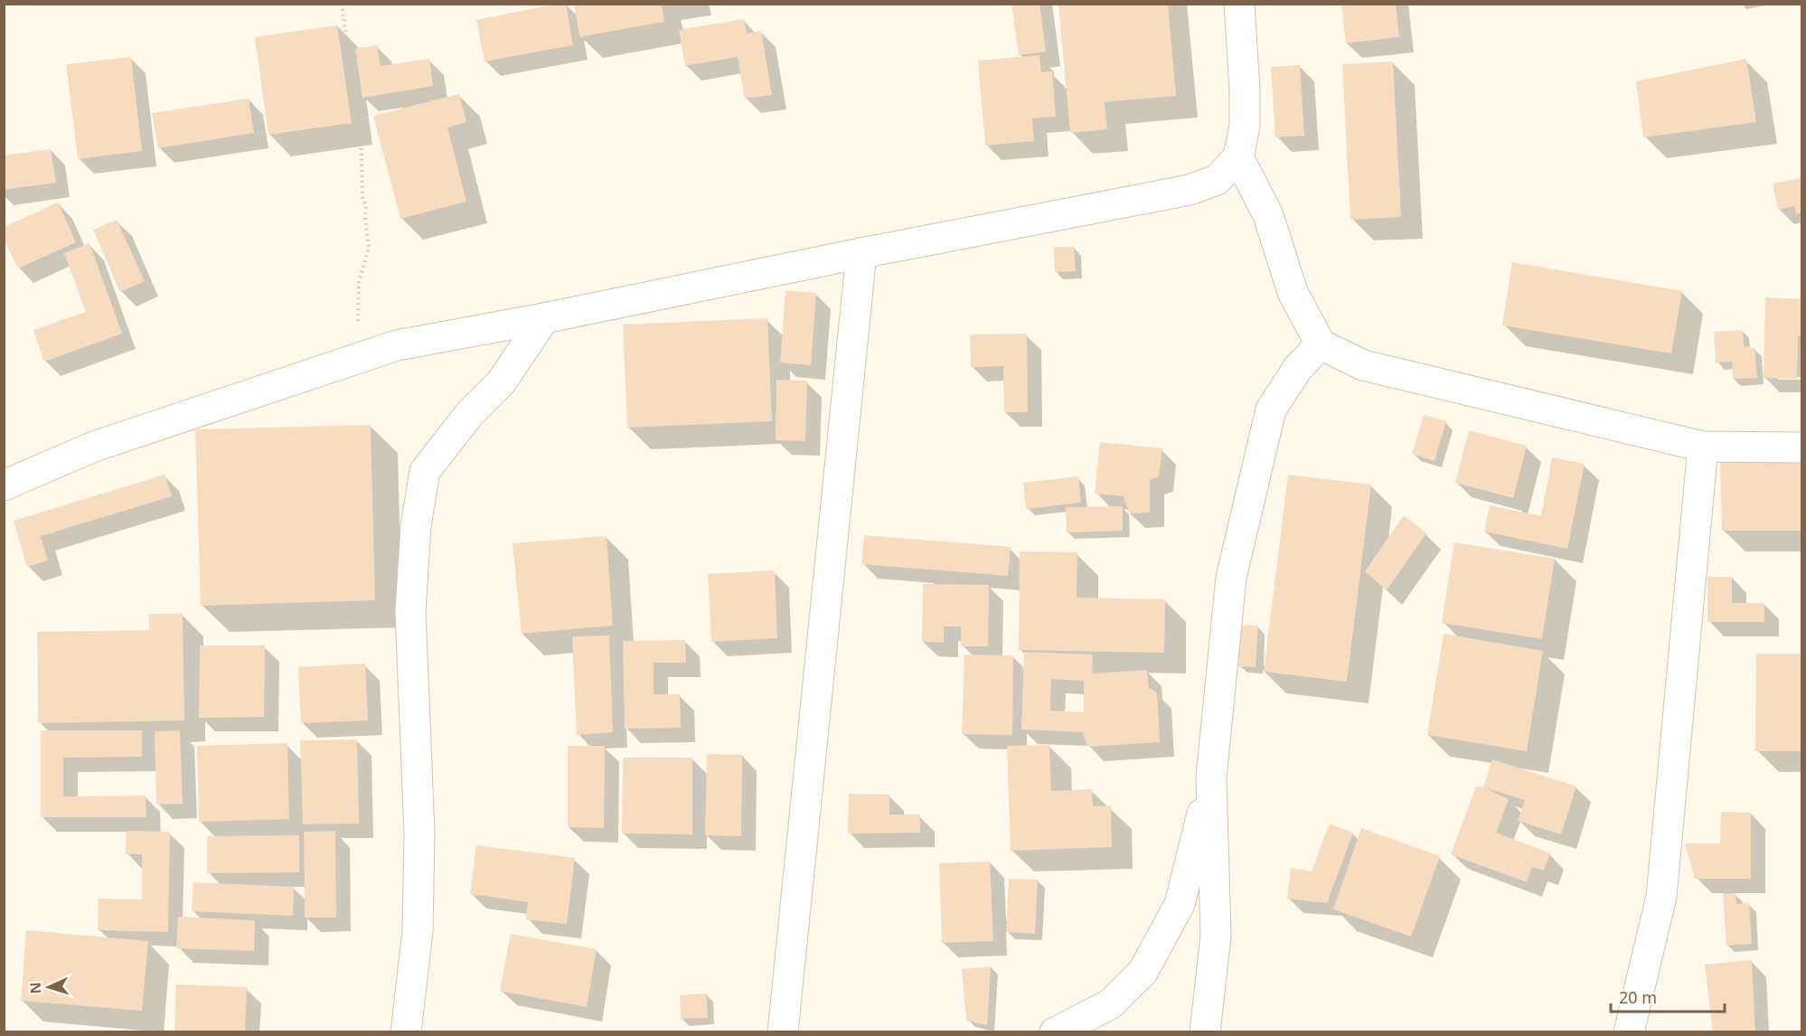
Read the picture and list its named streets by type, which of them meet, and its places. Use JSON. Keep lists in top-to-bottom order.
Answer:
{
  "scale_bar": "20 m",
  "north": "left"
}
